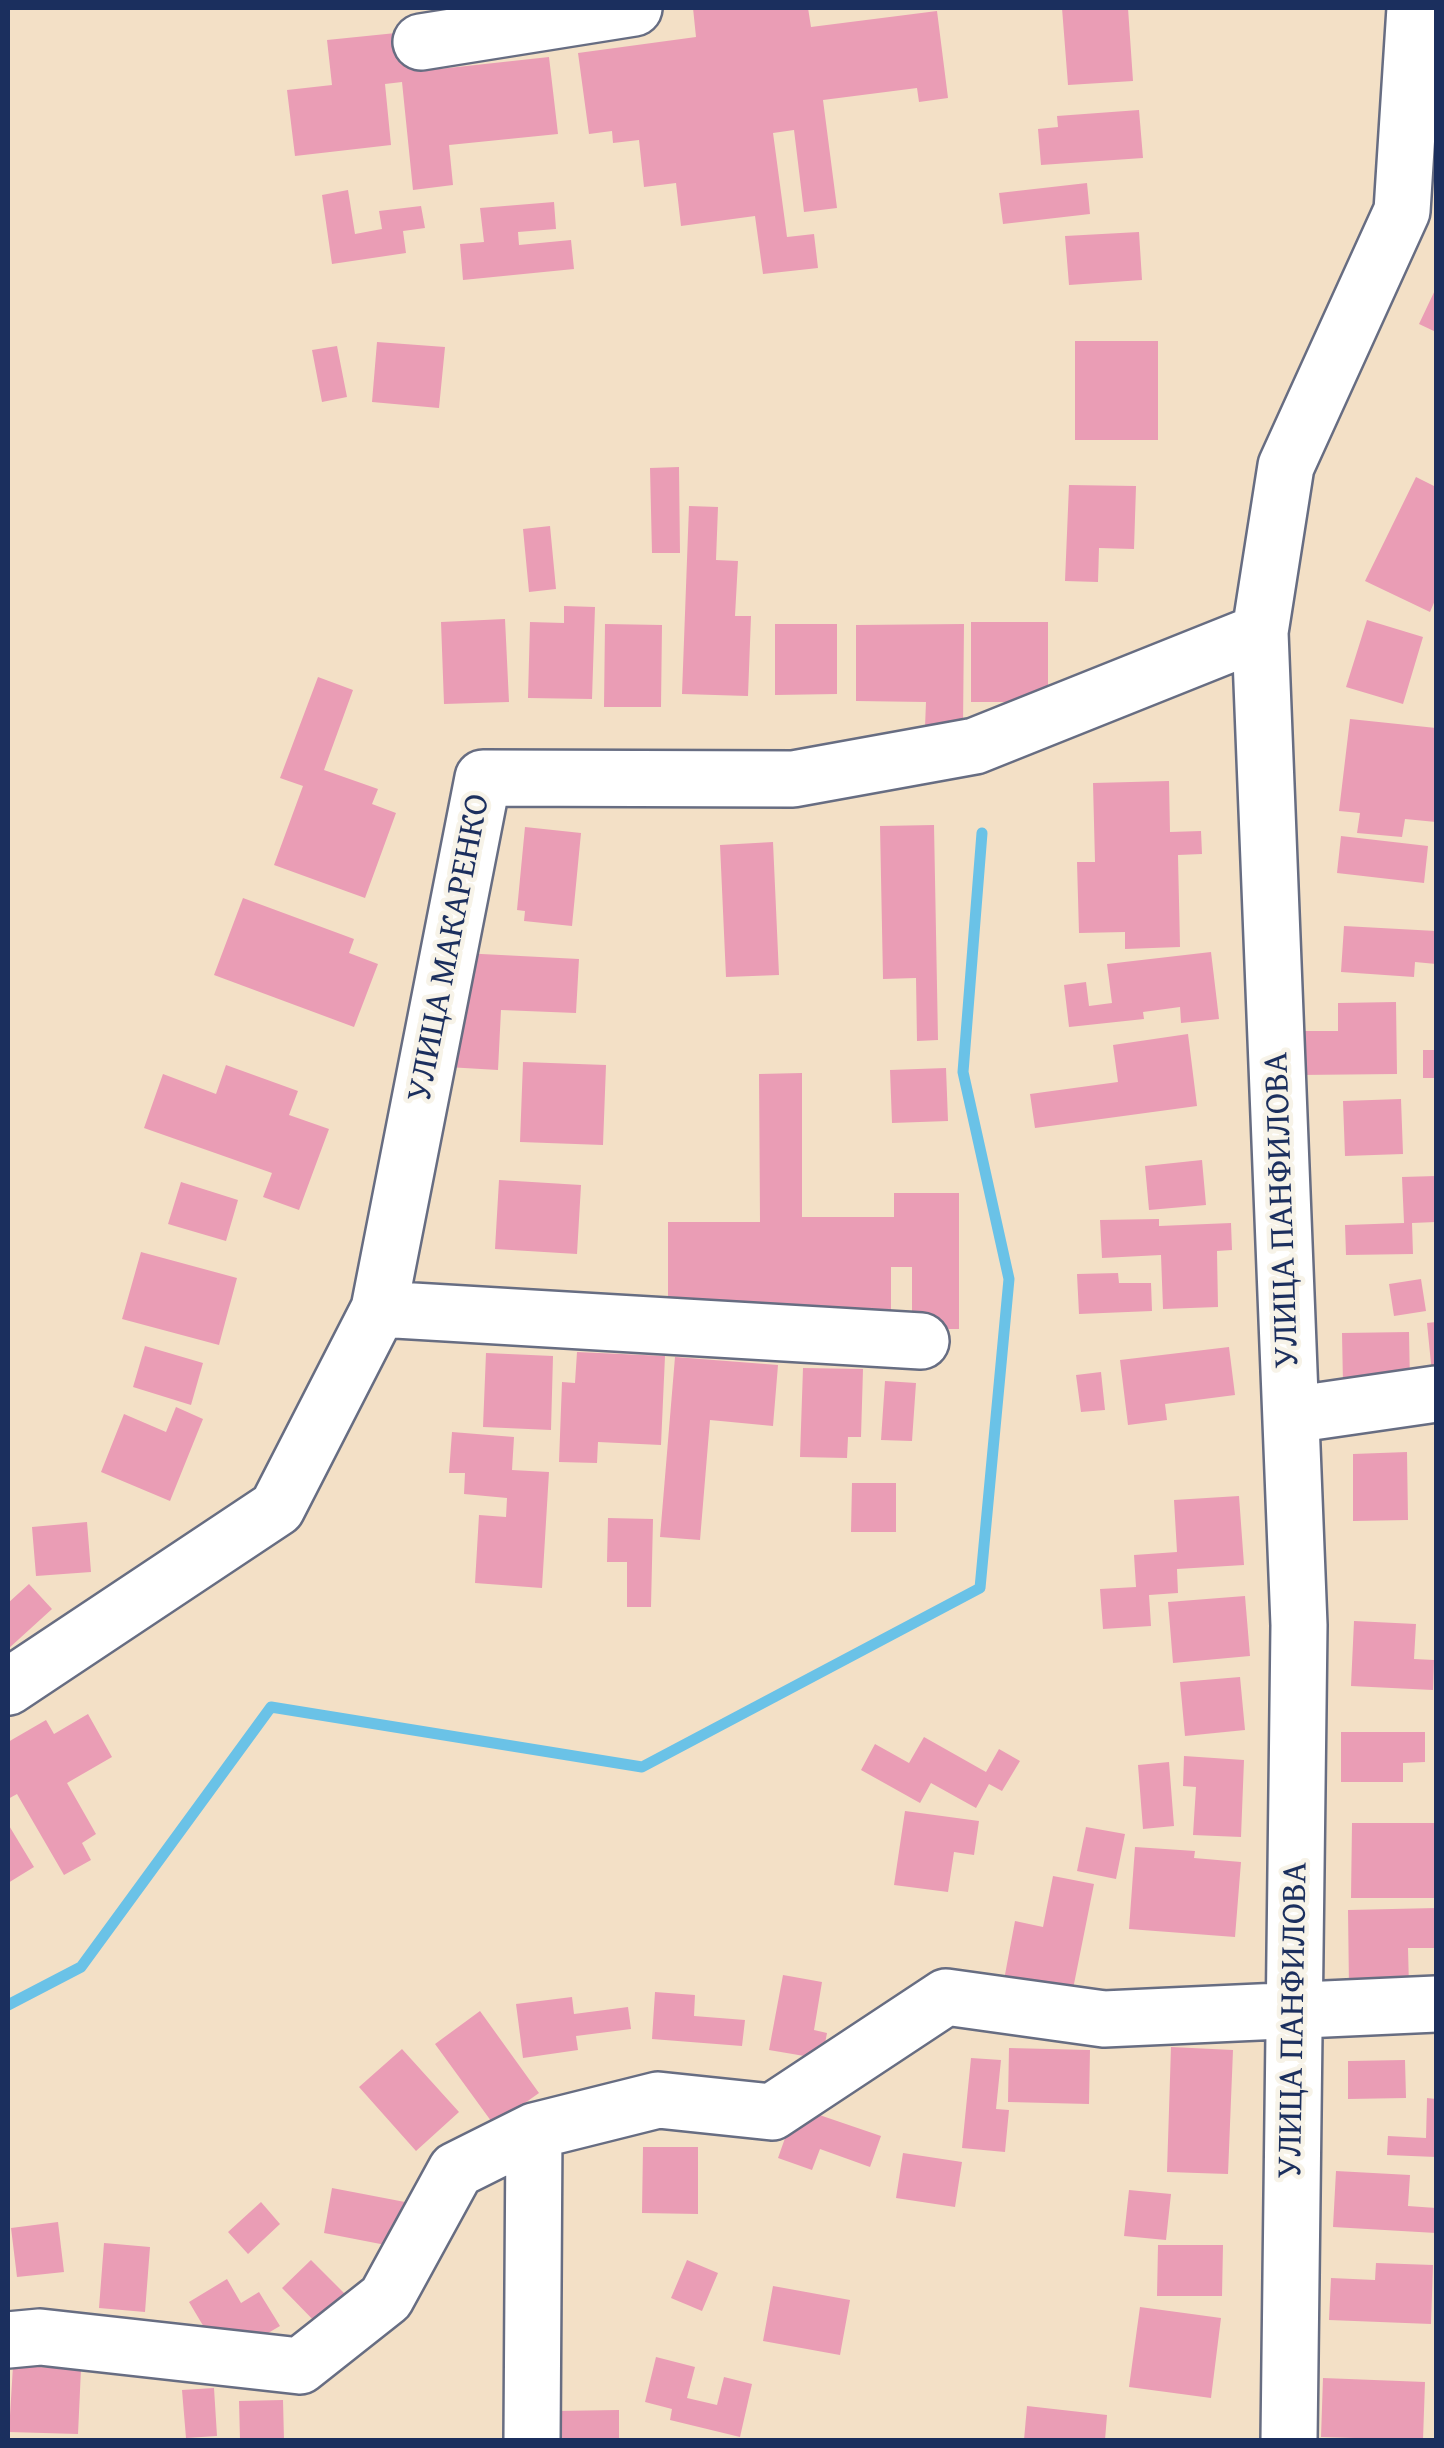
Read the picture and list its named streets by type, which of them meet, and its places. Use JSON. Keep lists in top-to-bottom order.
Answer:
{
  "streets": {
    "street": ["УЛИЦА МАКАРЕНКО", "УЛИЦА ПАНФИЛОВА"]
  },
  "crossings": [
    ["УЛИЦА МАКАРЕНКО", "УЛИЦА ПАНФИЛОВА"]
  ]
}
